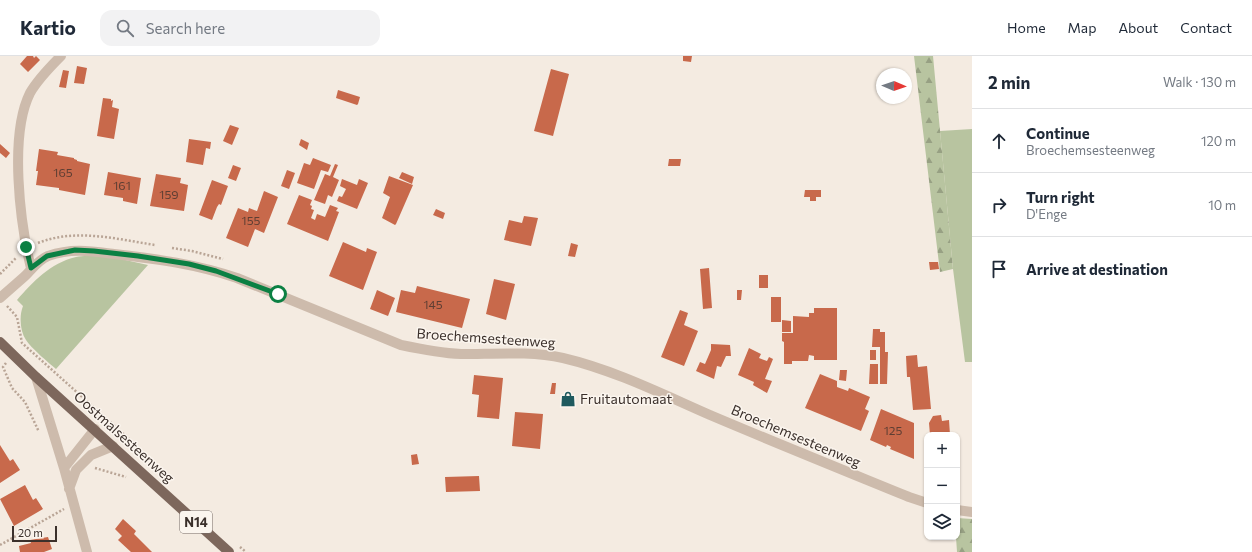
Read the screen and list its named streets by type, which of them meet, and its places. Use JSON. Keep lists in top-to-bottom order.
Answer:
{
  "streets": {
    "main road": ["Oostmalsesteenweg", "N14"],
    "street": ["Broechemsesteenweg"]
  },
  "places": {
    "shop": ["Fruitautomaat"]
  },
  "house_numbers": [
    "165",
    "161",
    "159",
    "155",
    "145",
    "125"
  ],
  "scale_bar": "20 m",
  "north": "right",
  "page": {
    "header": "Kartio",
    "search": "Search here",
    "nav": [
      "Home",
      "Map",
      "About",
      "Contact"
    ],
    "heading": ["2 min", "Walk · 130 m"],
    "list": [
      ["Continue", "Broechemsesteenweg", "120 m"],
      ["Turn right", "D'Enge", "10 m"],
      "Arrive at destination"
    ],
    "map_buttons": ["+", "−"],
    "scale": "20 m"
  }
}
